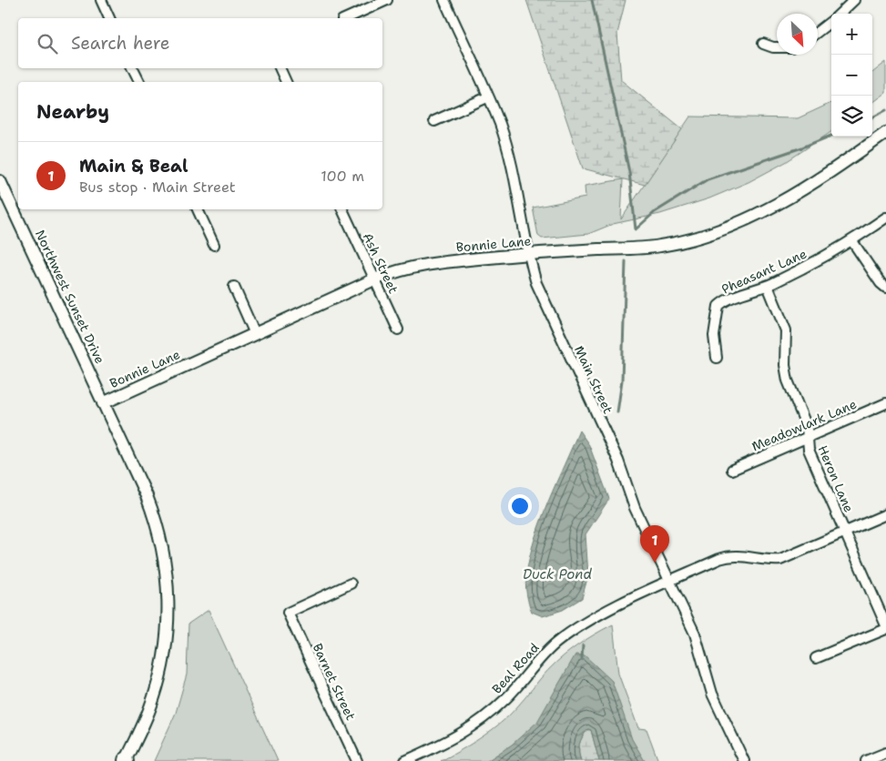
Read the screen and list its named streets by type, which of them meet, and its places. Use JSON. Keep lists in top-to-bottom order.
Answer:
{
  "streets": {
    "street": [
      "Bonnie Lane",
      "Ash Street",
      "Pheasant Lane",
      "Northwest Sunset Drive",
      "Main Street",
      "Meadowlark Lane",
      "Heron Lane",
      "Beal Road",
      "Barnet Street"
    ]
  },
  "crossings": [
    ["Bonnie Lane", "Ash Street"],
    ["Bonnie Lane", "Northwest Sunset Drive"],
    ["Bonnie Lane", "Main Street"],
    ["Pheasant Lane", "Heron Lane"],
    ["Main Street", "Beal Road"],
    ["Meadowlark Lane", "Heron Lane"],
    ["Heron Lane", "Beal Road"]
  ],
  "water": ["Duck Pond"],
  "north": "bottom right",
  "page": {
    "map_buttons": ["+", "−"],
    "search": "Search here",
    "heading": "Nearby",
    "list": [
      {
        "mark": "1",
        "name": "Main & Beal",
        "note": "Bus stop · Main Street",
        "value": "100 m"
      }
    ],
    "pins": "1"
  }
}
